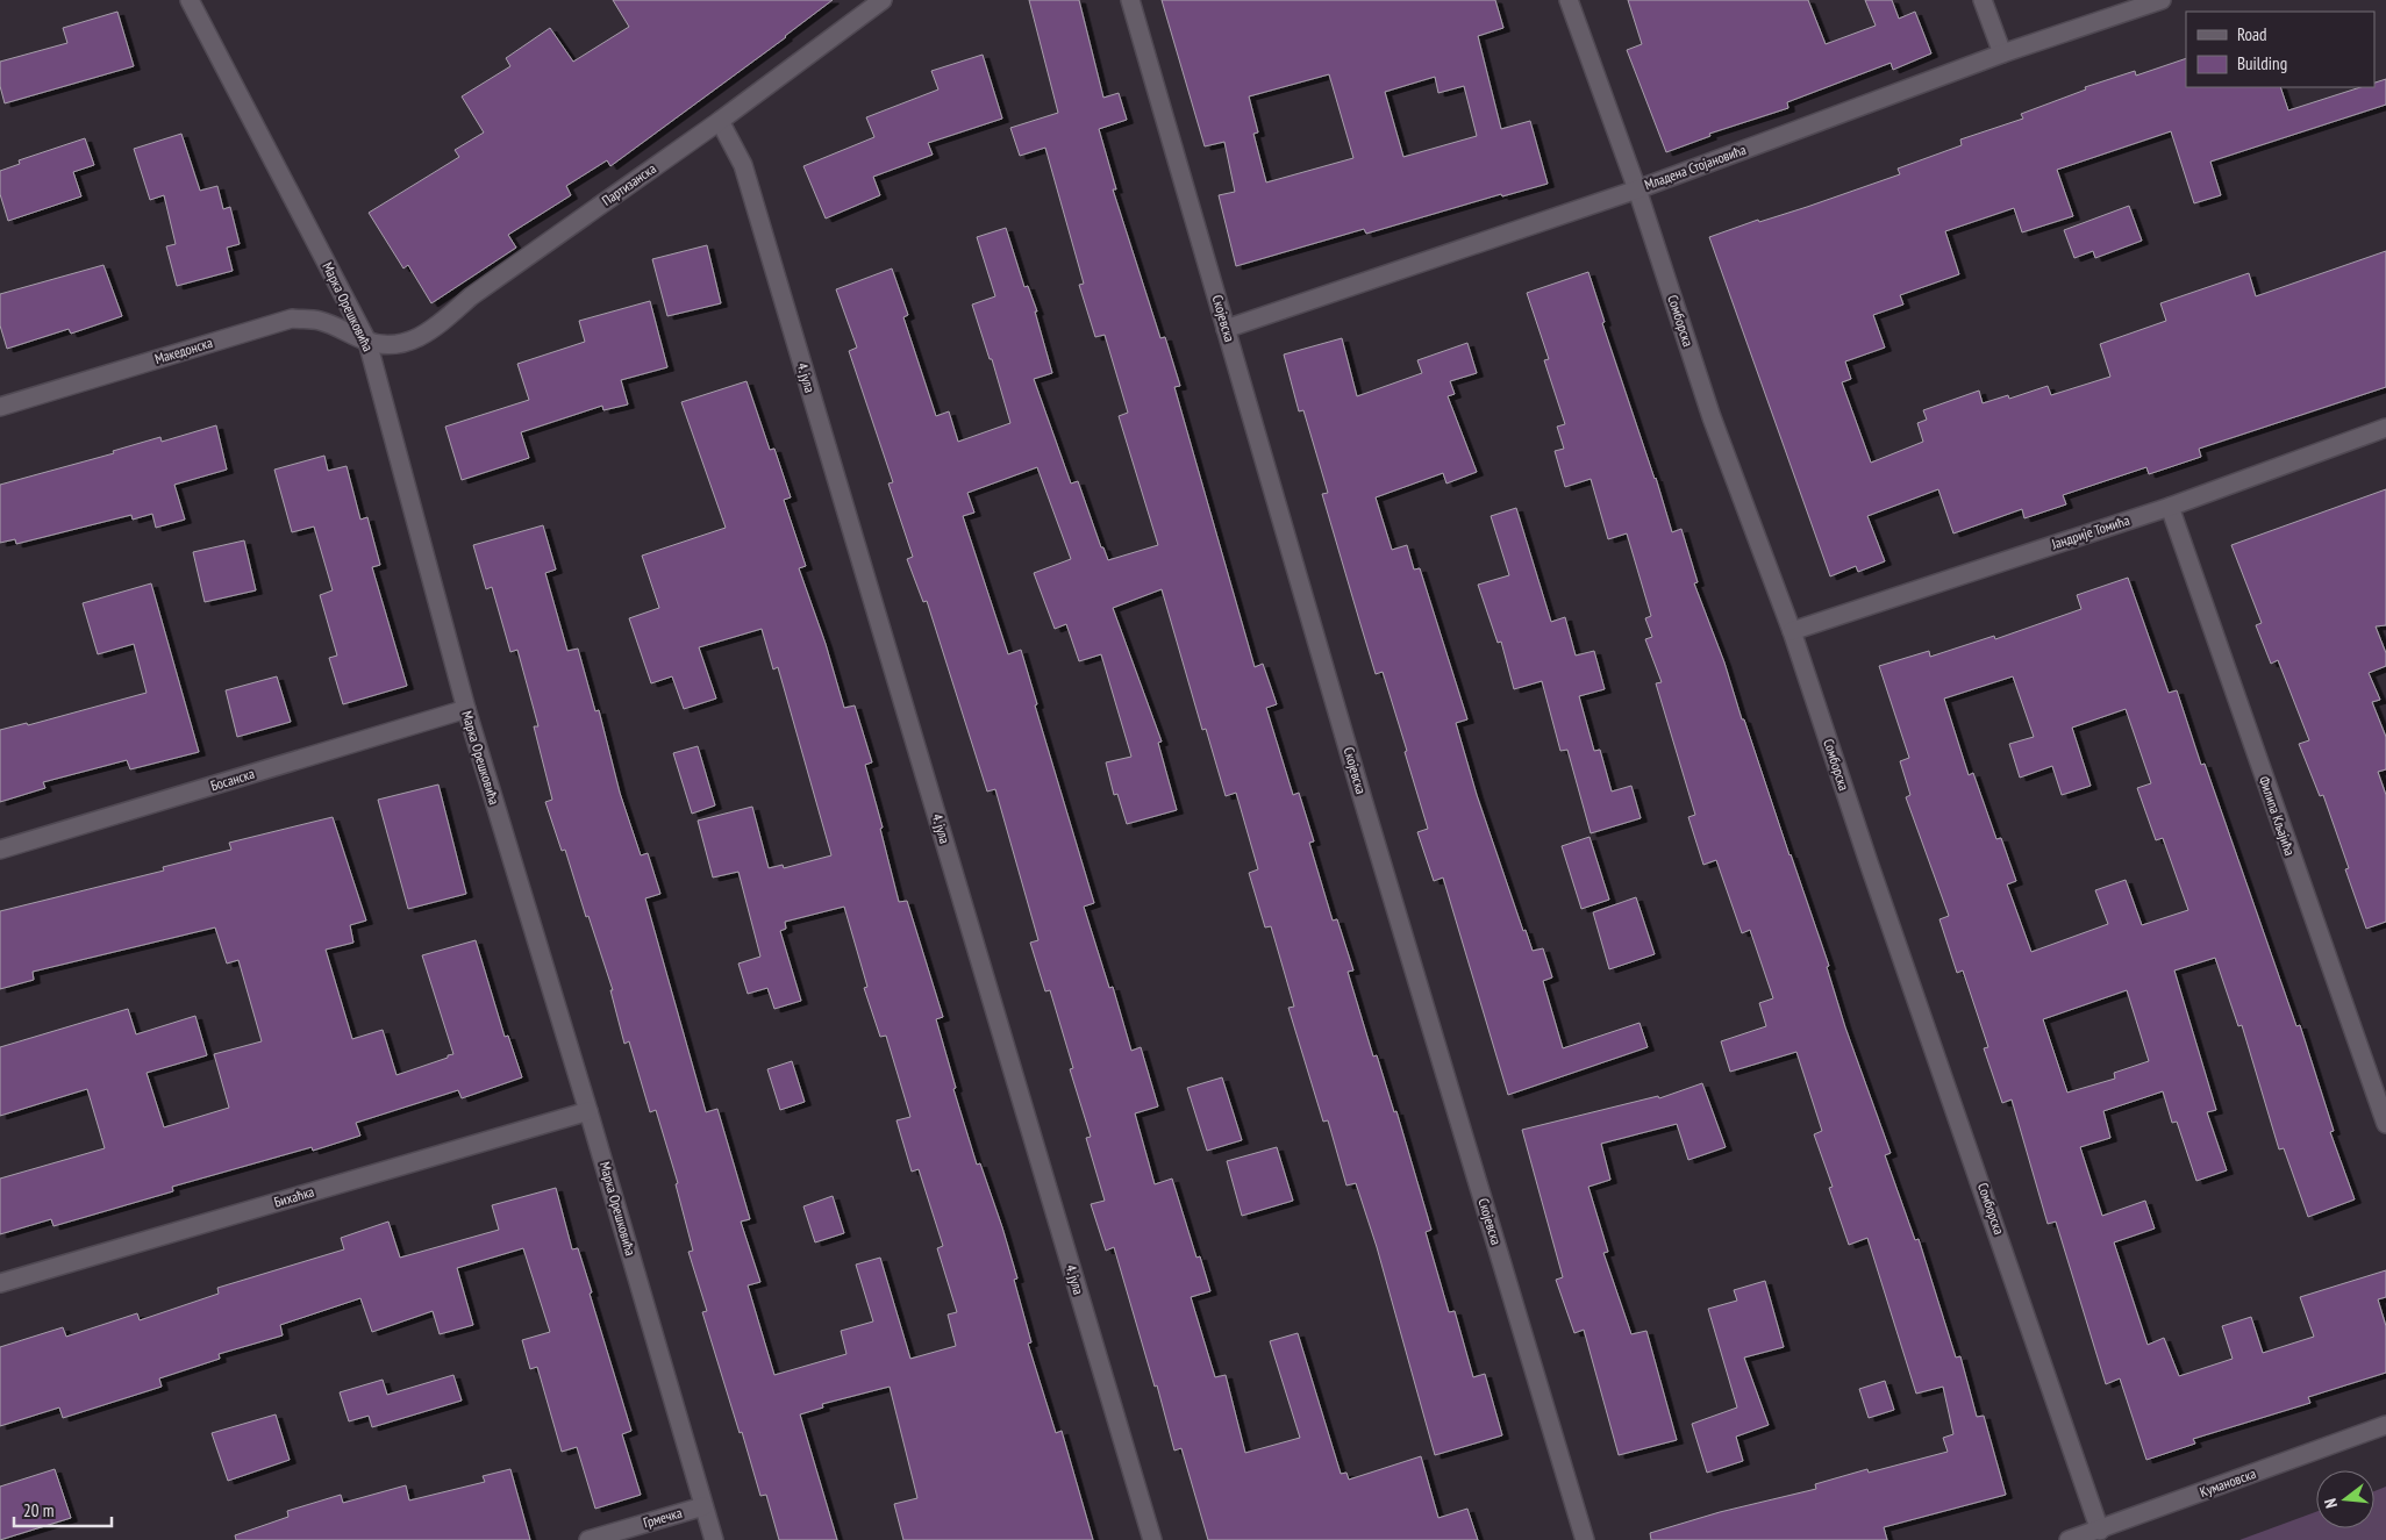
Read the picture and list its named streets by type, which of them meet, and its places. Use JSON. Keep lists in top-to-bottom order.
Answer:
{
  "streets": {
    "street": [
      "Младена Стојановића",
      "Партизанска",
      "Марка Орешковића",
      "Скојевска",
      "Сомборска",
      "Македонска",
      "4. јула",
      "Јандрије Томића",
      "Босанска",
      "Филипа Кљајића",
      "Бихаћка",
      "Кумановска",
      "Грмечка"
    ]
  },
  "crossings": [
    ["Младена Стојановића", "Скојевска"],
    ["Младена Стојановића", "Сомборска"],
    ["Партизанска", "Марка Орешковића"],
    ["Партизанска", "Македонска"],
    ["Партизанска", "4. јула"],
    ["Марка Орешковића", "Македонска"],
    ["Марка Орешковића", "Босанска"],
    ["Марка Орешковића", "Бихаћка"],
    ["Марка Орешковића", "Грмечка"],
    ["Сомборска", "Јандрије Томића"],
    ["Сомборска", "Кумановска"],
    ["Јандрије Томића", "Филипа Кљајића"]
  ],
  "legend": ["Road", "Building"],
  "scale_bar": "20 m",
  "north": "left"
}
